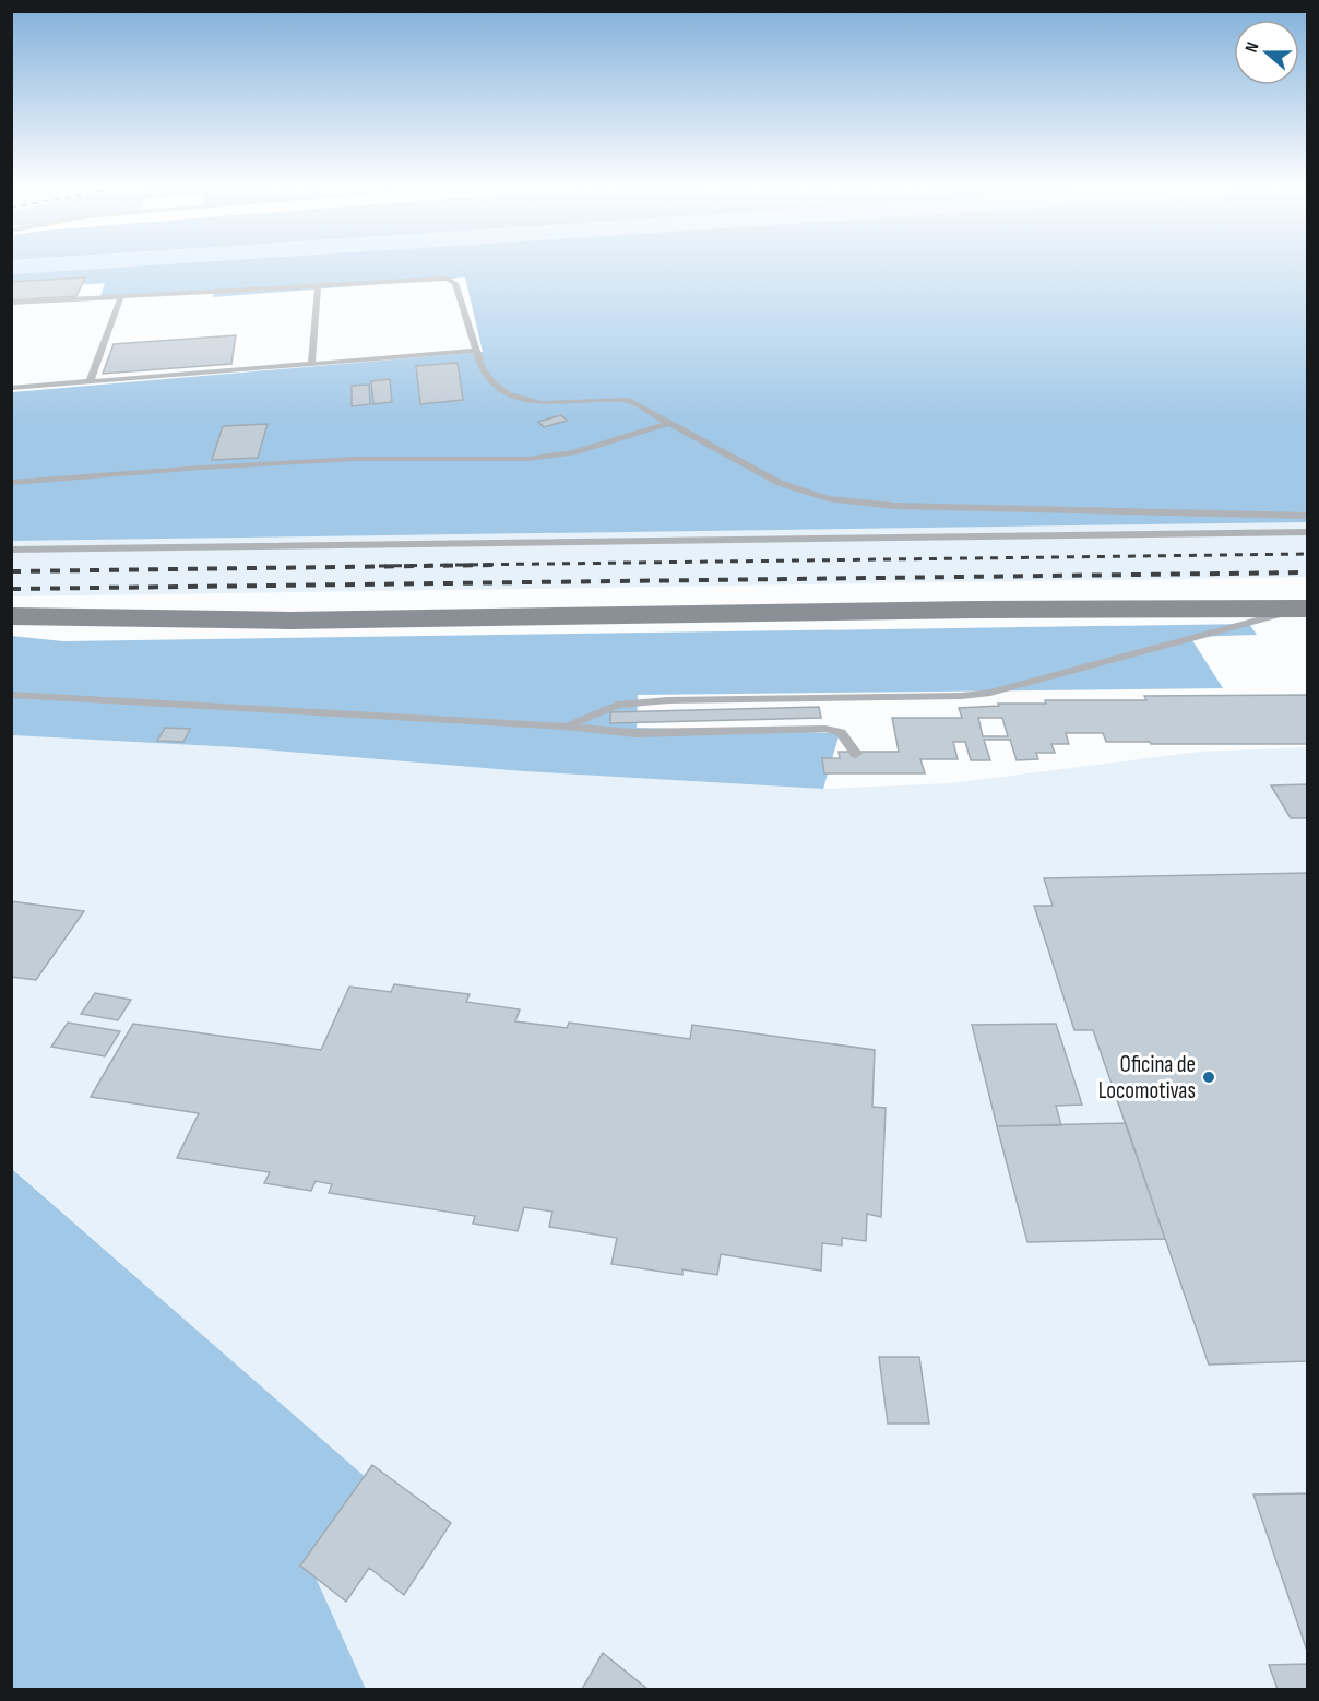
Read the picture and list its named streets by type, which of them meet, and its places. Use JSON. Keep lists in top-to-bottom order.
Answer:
{
  "places": ["Oficina de Locomotivas"],
  "north": "left"
}
